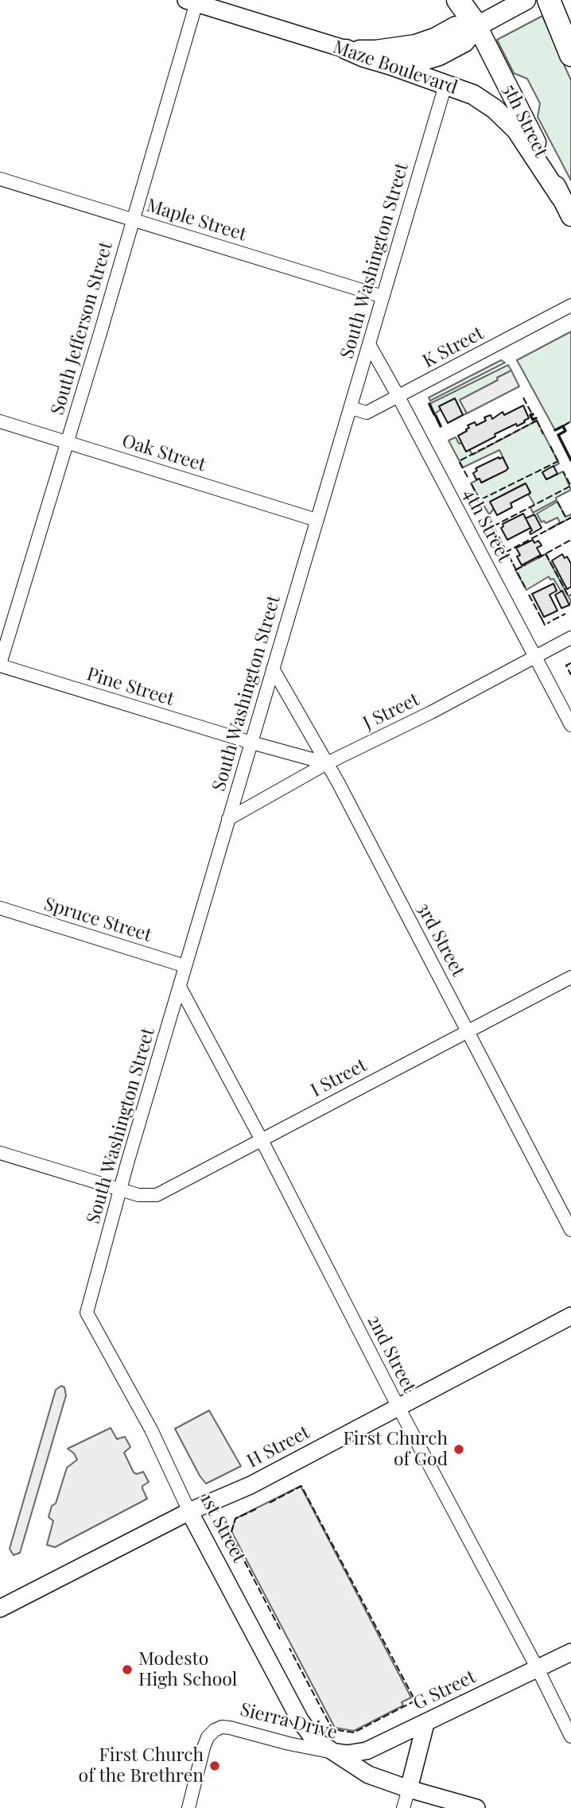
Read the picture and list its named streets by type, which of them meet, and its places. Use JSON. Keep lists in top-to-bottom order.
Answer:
{
  "streets": {
    "main road": [
      "Maze Boulevard",
      "5th Street",
      "H Street",
      "1st Street",
      "G Street",
      "Sierra Drive"
    ],
    "street": [
      "Maple Street",
      "South Washington Street",
      "South Jefferson Street",
      "K Street",
      "Oak Street",
      "4th Street",
      "Pine Street",
      "J Street",
      "Spruce Street",
      "3rd Street",
      "I Street",
      "2nd Street"
    ]
  },
  "crossings": [
    ["Maze Boulevard", "5th Street"],
    ["Maze Boulevard", "South Washington Street"],
    ["Maze Boulevard", "South Jefferson Street"],
    ["Maple Street", "South Washington Street"],
    ["Maple Street", "South Jefferson Street"],
    ["South Washington Street", "K Street"],
    ["South Washington Street", "Oak Street"],
    ["South Washington Street", "4th Street"],
    ["South Washington Street", "Pine Street"],
    ["South Washington Street", "J Street"],
    ["South Washington Street", "Spruce Street"],
    ["South Washington Street", "3rd Street"],
    ["South Washington Street", "I Street"],
    ["South Washington Street", "2nd Street"],
    ["South Washington Street", "1st Street"],
    ["South Jefferson Street", "Oak Street"],
    ["South Jefferson Street", "Pine Street"],
    ["K Street", "4th Street"],
    ["4th Street", "J Street"],
    ["Pine Street", "J Street"],
    ["Pine Street", "3rd Street"],
    ["J Street", "3rd Street"],
    ["3rd Street", "I Street"],
    ["I Street", "2nd Street"],
    ["2nd Street", "H Street"],
    ["2nd Street", "G Street"],
    ["H Street", "1st Street"],
    ["1st Street", "G Street"],
    ["1st Street", "Sierra Drive"],
    ["G Street", "Sierra Drive"]
  ],
  "places": ["First Church of God", "Modesto High School", "First Church of the Brethren"]
}
